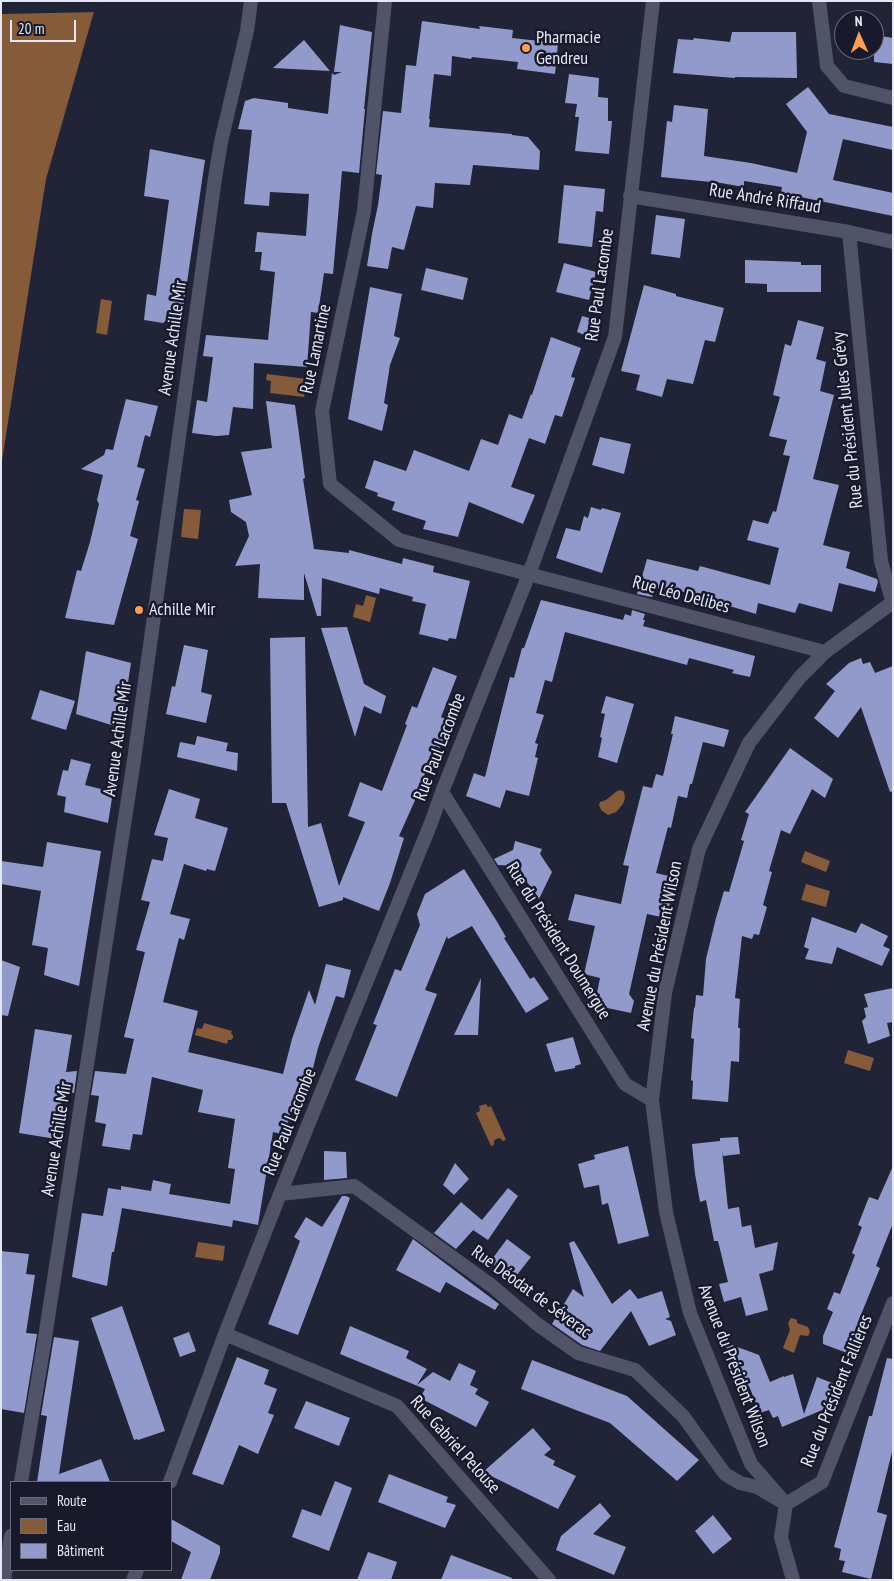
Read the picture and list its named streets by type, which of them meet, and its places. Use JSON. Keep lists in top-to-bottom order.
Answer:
{
  "streets": {
    "street": [
      "Rue André Riffaud",
      "Rue Paul Lacombe",
      "Avenue Achille Mir",
      "Rue Lamartine",
      "Rue du Président Jules Grévy",
      "Rue Léo Delibes",
      "Rue du Président Doumergue",
      "Avenue du Président Wilson",
      "Rue Déodat de Séverac",
      "Rue du Président Fallières",
      "Rue Gabriel Pelouse"
    ]
  },
  "crossings": [
    ["Rue André Riffaud", "Rue Paul Lacombe"],
    ["Rue André Riffaud", "Rue du Président Jules Grévy"],
    ["Rue Paul Lacombe", "Rue Lamartine"],
    ["Rue Paul Lacombe", "Rue Léo Delibes"],
    ["Rue Paul Lacombe", "Rue du Président Doumergue"],
    ["Rue Paul Lacombe", "Rue Déodat de Séverac"],
    ["Rue Paul Lacombe", "Rue Gabriel Pelouse"],
    ["Rue Lamartine", "Rue Léo Delibes"],
    ["Rue du Président Jules Grévy", "Avenue du Président Wilson"],
    ["Rue Léo Delibes", "Avenue du Président Wilson"],
    ["Rue du Président Doumergue", "Avenue du Président Wilson"],
    ["Avenue du Président Wilson", "Rue Déodat de Séverac"],
    ["Avenue du Président Wilson", "Rue du Président Fallières"],
    ["Rue Déodat de Séverac", "Rue du Président Fallières"]
  ],
  "places": ["Pharmacie Gendreu", "Achille Mir"],
  "legend": ["Route", "Eau", "Bâtiment"],
  "scale_bar": "20 m",
  "north": "top"
}
